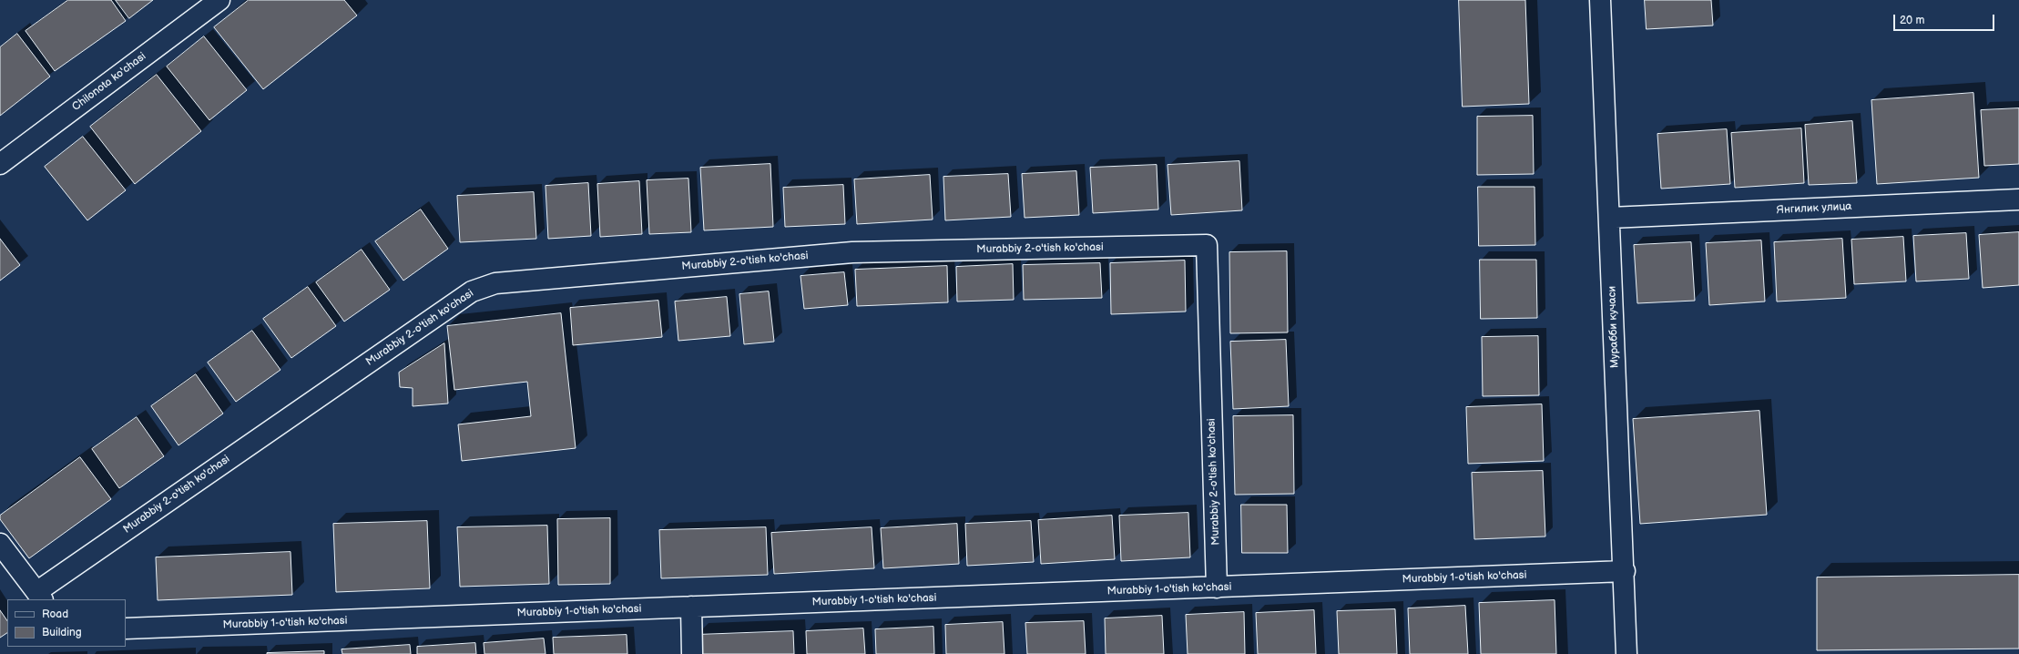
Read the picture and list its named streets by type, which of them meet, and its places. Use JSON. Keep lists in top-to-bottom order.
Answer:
{
  "streets": {
    "street": [
      "Chilonota ko'chasi",
      "Янгилик улица",
      "Murabbiy 2-o'tish ko'chasi",
      "Мурабби кучаси",
      "Murabbiy 1-o'tish ko'chasi"
    ]
  },
  "crossings": [
    ["Янгилик улица", "Мурабби кучаси"],
    ["Murabbiy 2-o'tish ko'chasi", "Murabbiy 1-o'tish ko'chasi"],
    ["Мурабби кучаси", "Murabbiy 1-o'tish ko'chasi"]
  ],
  "legend": ["Road", "Building"],
  "scale_bar": "20 m"
}
